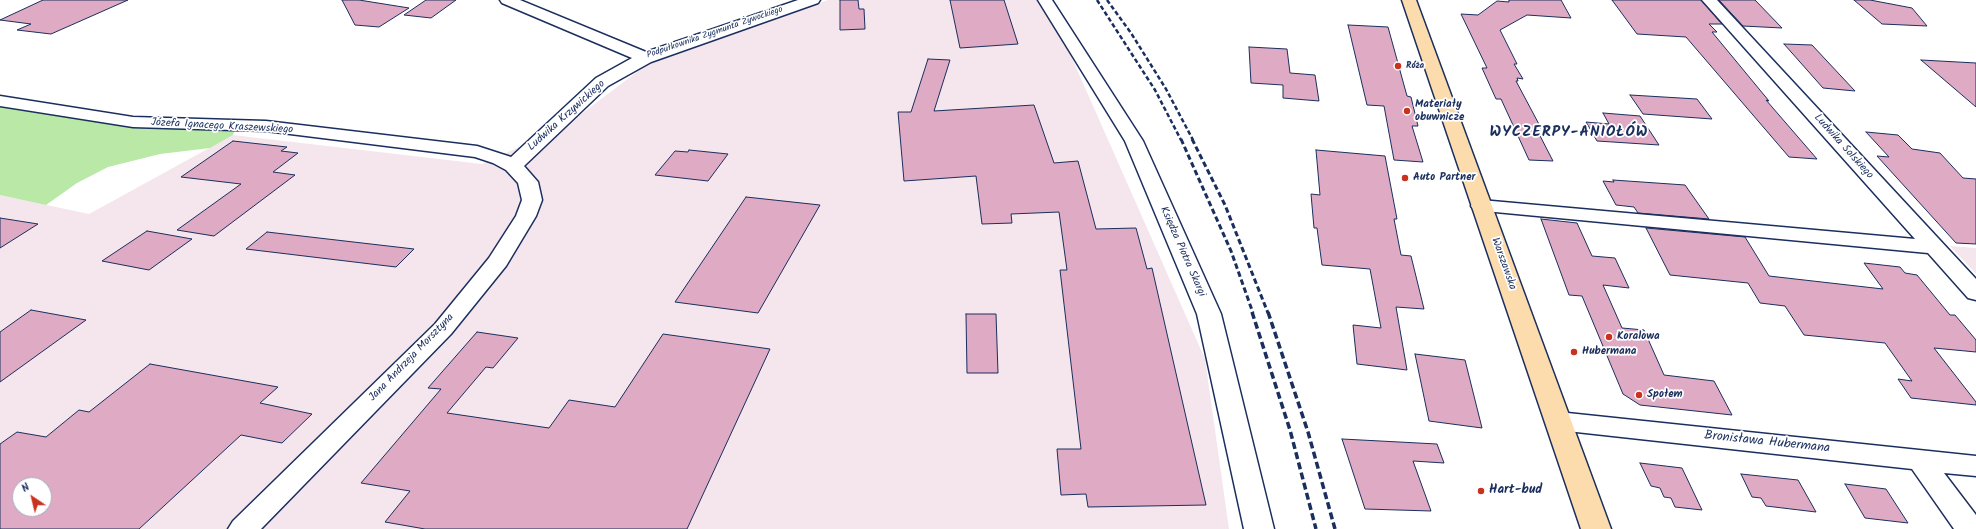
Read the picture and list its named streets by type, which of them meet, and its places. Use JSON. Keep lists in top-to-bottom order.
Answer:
{
  "streets": {
    "main road": ["Warszawska"],
    "street": [
      "Podpułkownika Zygmunta Żywockiego",
      "Ludwika Krzywickiego",
      "Józefa Ignacego Kraszewskiego",
      "Ludwika Solskiego",
      "Księdza Piotra Skargi",
      "Jana Andrzeja Morsztyna",
      "Bronisława Hubermana"
    ]
  },
  "crossings": [
    ["Podpułkownika Zygmunta Żywockiego", "Ludwika Krzywickiego"],
    ["Ludwika Krzywickiego", "Józefa Ignacego Kraszewskiego"],
    ["Ludwika Krzywickiego", "Jana Andrzeja Morsztyna"],
    ["Józefa Ignacego Kraszewskiego", "Jana Andrzeja Morsztyna"],
    ["Warszawska", "Bronisława Hubermana"]
  ],
  "districts": ["WYCZERPY-ANIOŁÓW"],
  "places": [
    "Róża",
    "Materiały obuwnicze",
    "Auto Partner",
    "Koralowa",
    "Hubermana",
    "Społem",
    "Hart-bud"
  ],
  "north": "top left"
}
